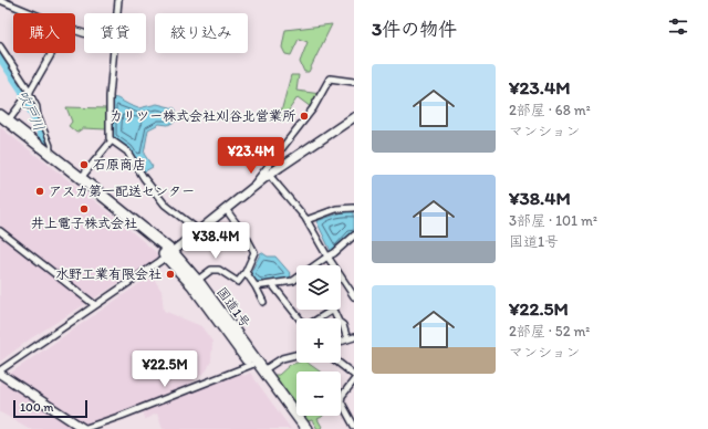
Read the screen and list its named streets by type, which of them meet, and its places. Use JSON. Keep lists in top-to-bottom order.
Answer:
{
  "streets": {
    "highway": ["国道1号"]
  },
  "water": ["吹戸川"],
  "places": [
    "カリツー株式会社刈谷北営業所",
    "石原商店",
    "アスカ第一配送センター",
    "井上電子株式会社",
    "水野工業有限会社"
  ],
  "scale_bar": "100 m",
  "page": {
    "heading": "3件の物件",
    "chip": ["購入", "賃貸", "絞り込み"],
    "list": [
      {
        "name": "¥23.4M",
        "note": "2部屋 · 68 m² · マンション"
      },
      {
        "name": "¥38.4M",
        "note": "3部屋 · 101 m² · 国道1号"
      },
      {
        "name": "¥22.5M",
        "note": "2部屋 · 52 m² · マンション"
      }
    ],
    "price": ["¥23.4M", "¥38.4M", "¥22.5M"],
    "map_buttons": ["+", "−"],
    "scale": "100 m"
  }
}
